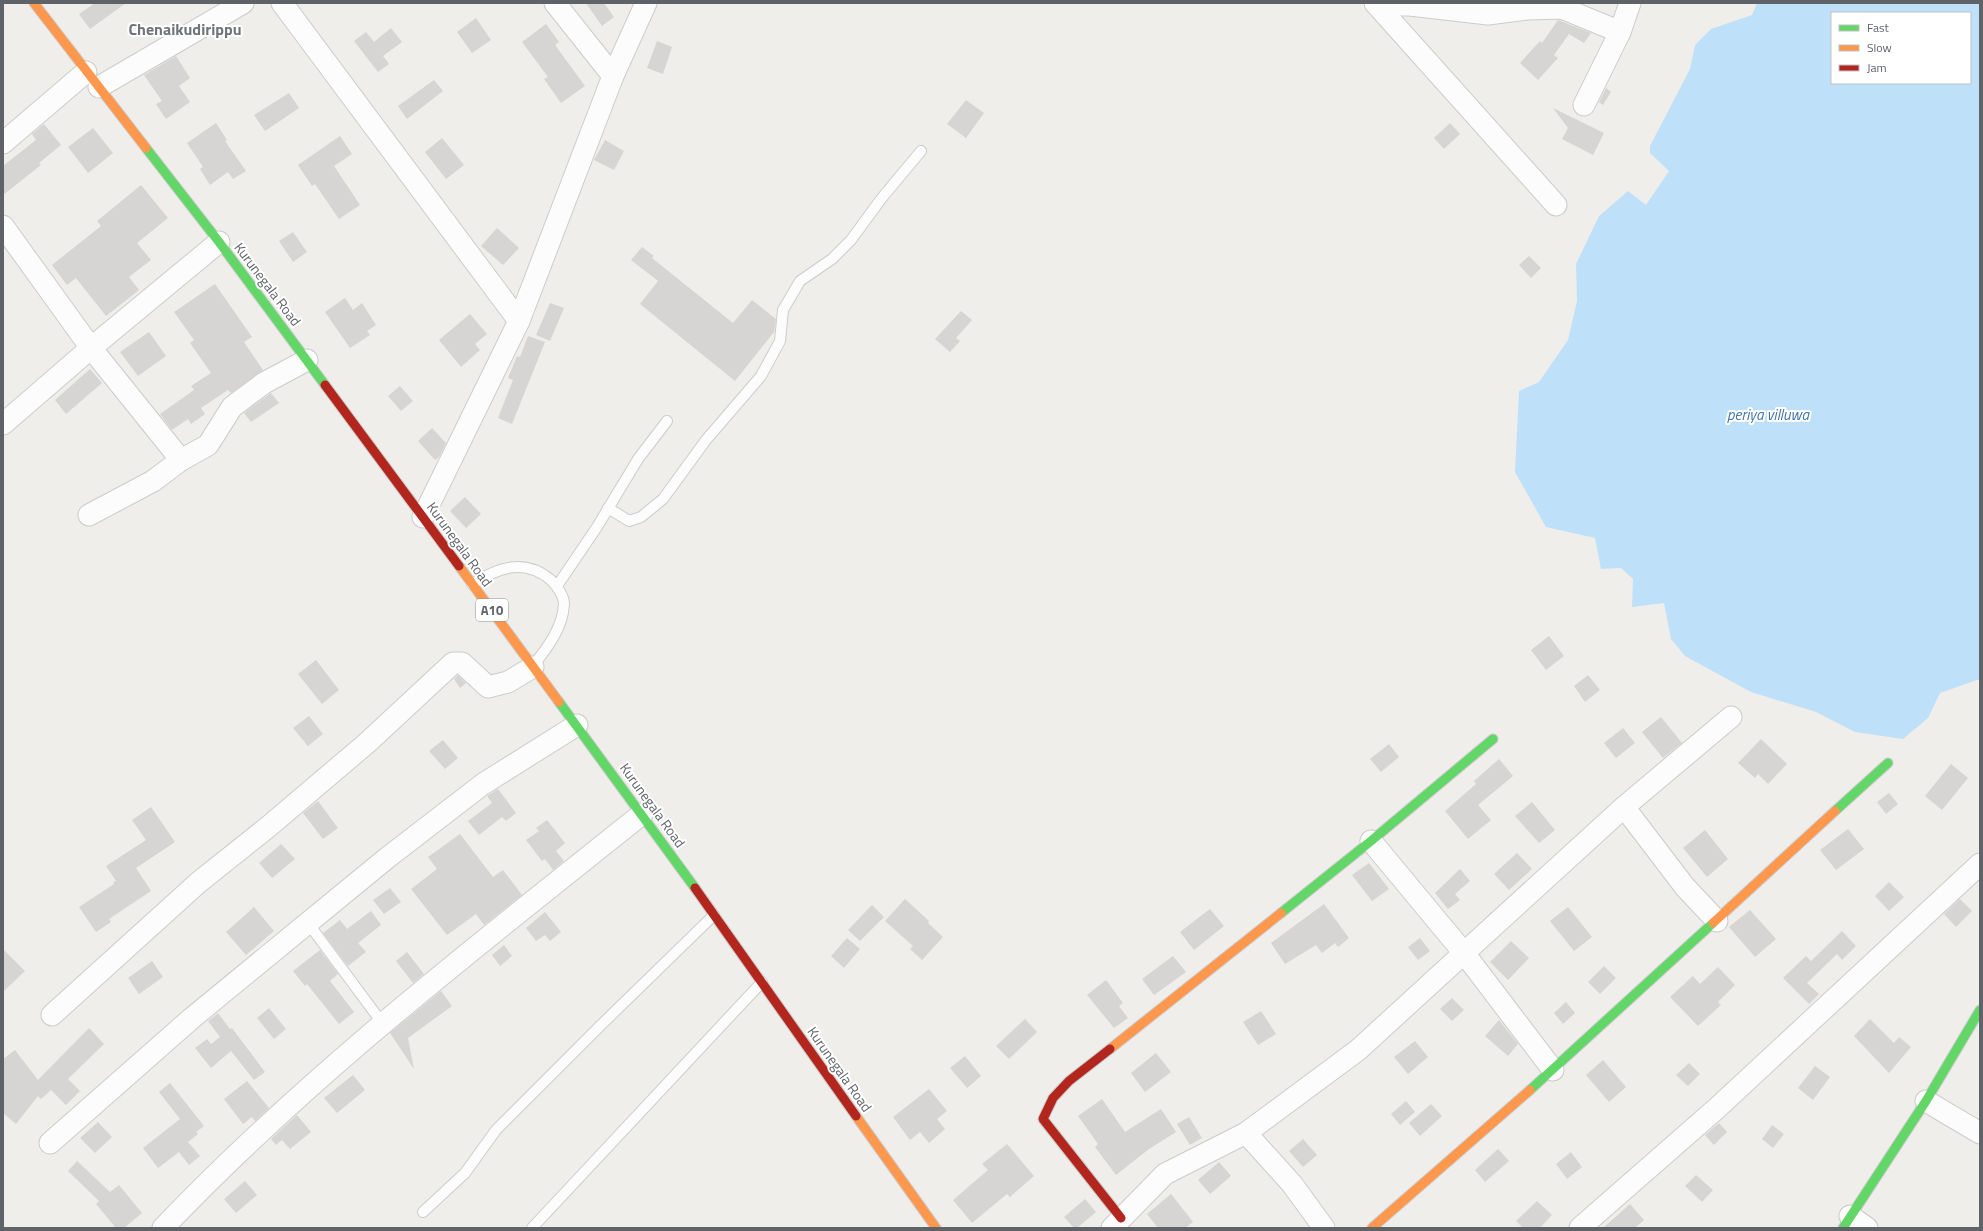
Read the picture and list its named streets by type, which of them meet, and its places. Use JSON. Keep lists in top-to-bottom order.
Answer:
{
  "streets": {
    "main road": ["Kurunegala Road", "A10"]
  },
  "districts": ["Chenaikudirippu"],
  "water": ["periya villuwa"],
  "legend": ["Fast", "Slow", "Jam"]
}
